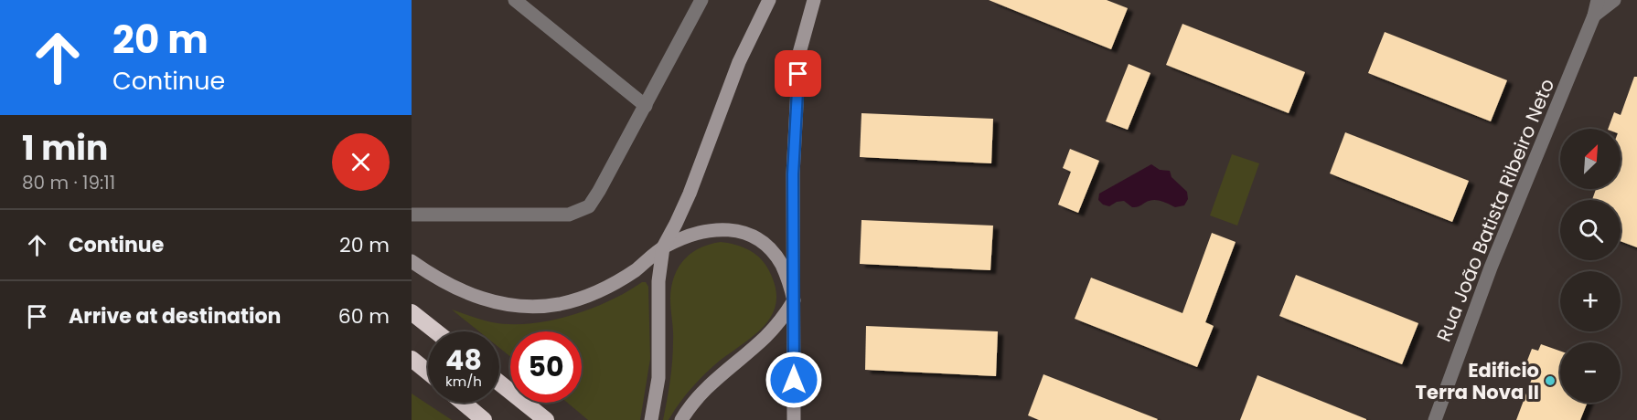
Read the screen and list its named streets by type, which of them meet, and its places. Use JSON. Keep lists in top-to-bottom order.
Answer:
{
  "streets": {
    "street": ["Rua João Batista Ribeiro Neto"]
  },
  "places": ["Edificio Terra Nova II"],
  "north": "top right",
  "page": {
    "turn": ["20 m", "Continue"],
    "heading": ["1 min", "80 m · 19:11"],
    "map_buttons": ["+", "−"],
    "list": [
      {
        "name": "Continue",
        "value": "20 m"
      },
      {
        "name": "Arrive at destination",
        "value": "60 m"
      }
    ],
    "speed": "48 km/h",
    "limit": "50"
  }
}
